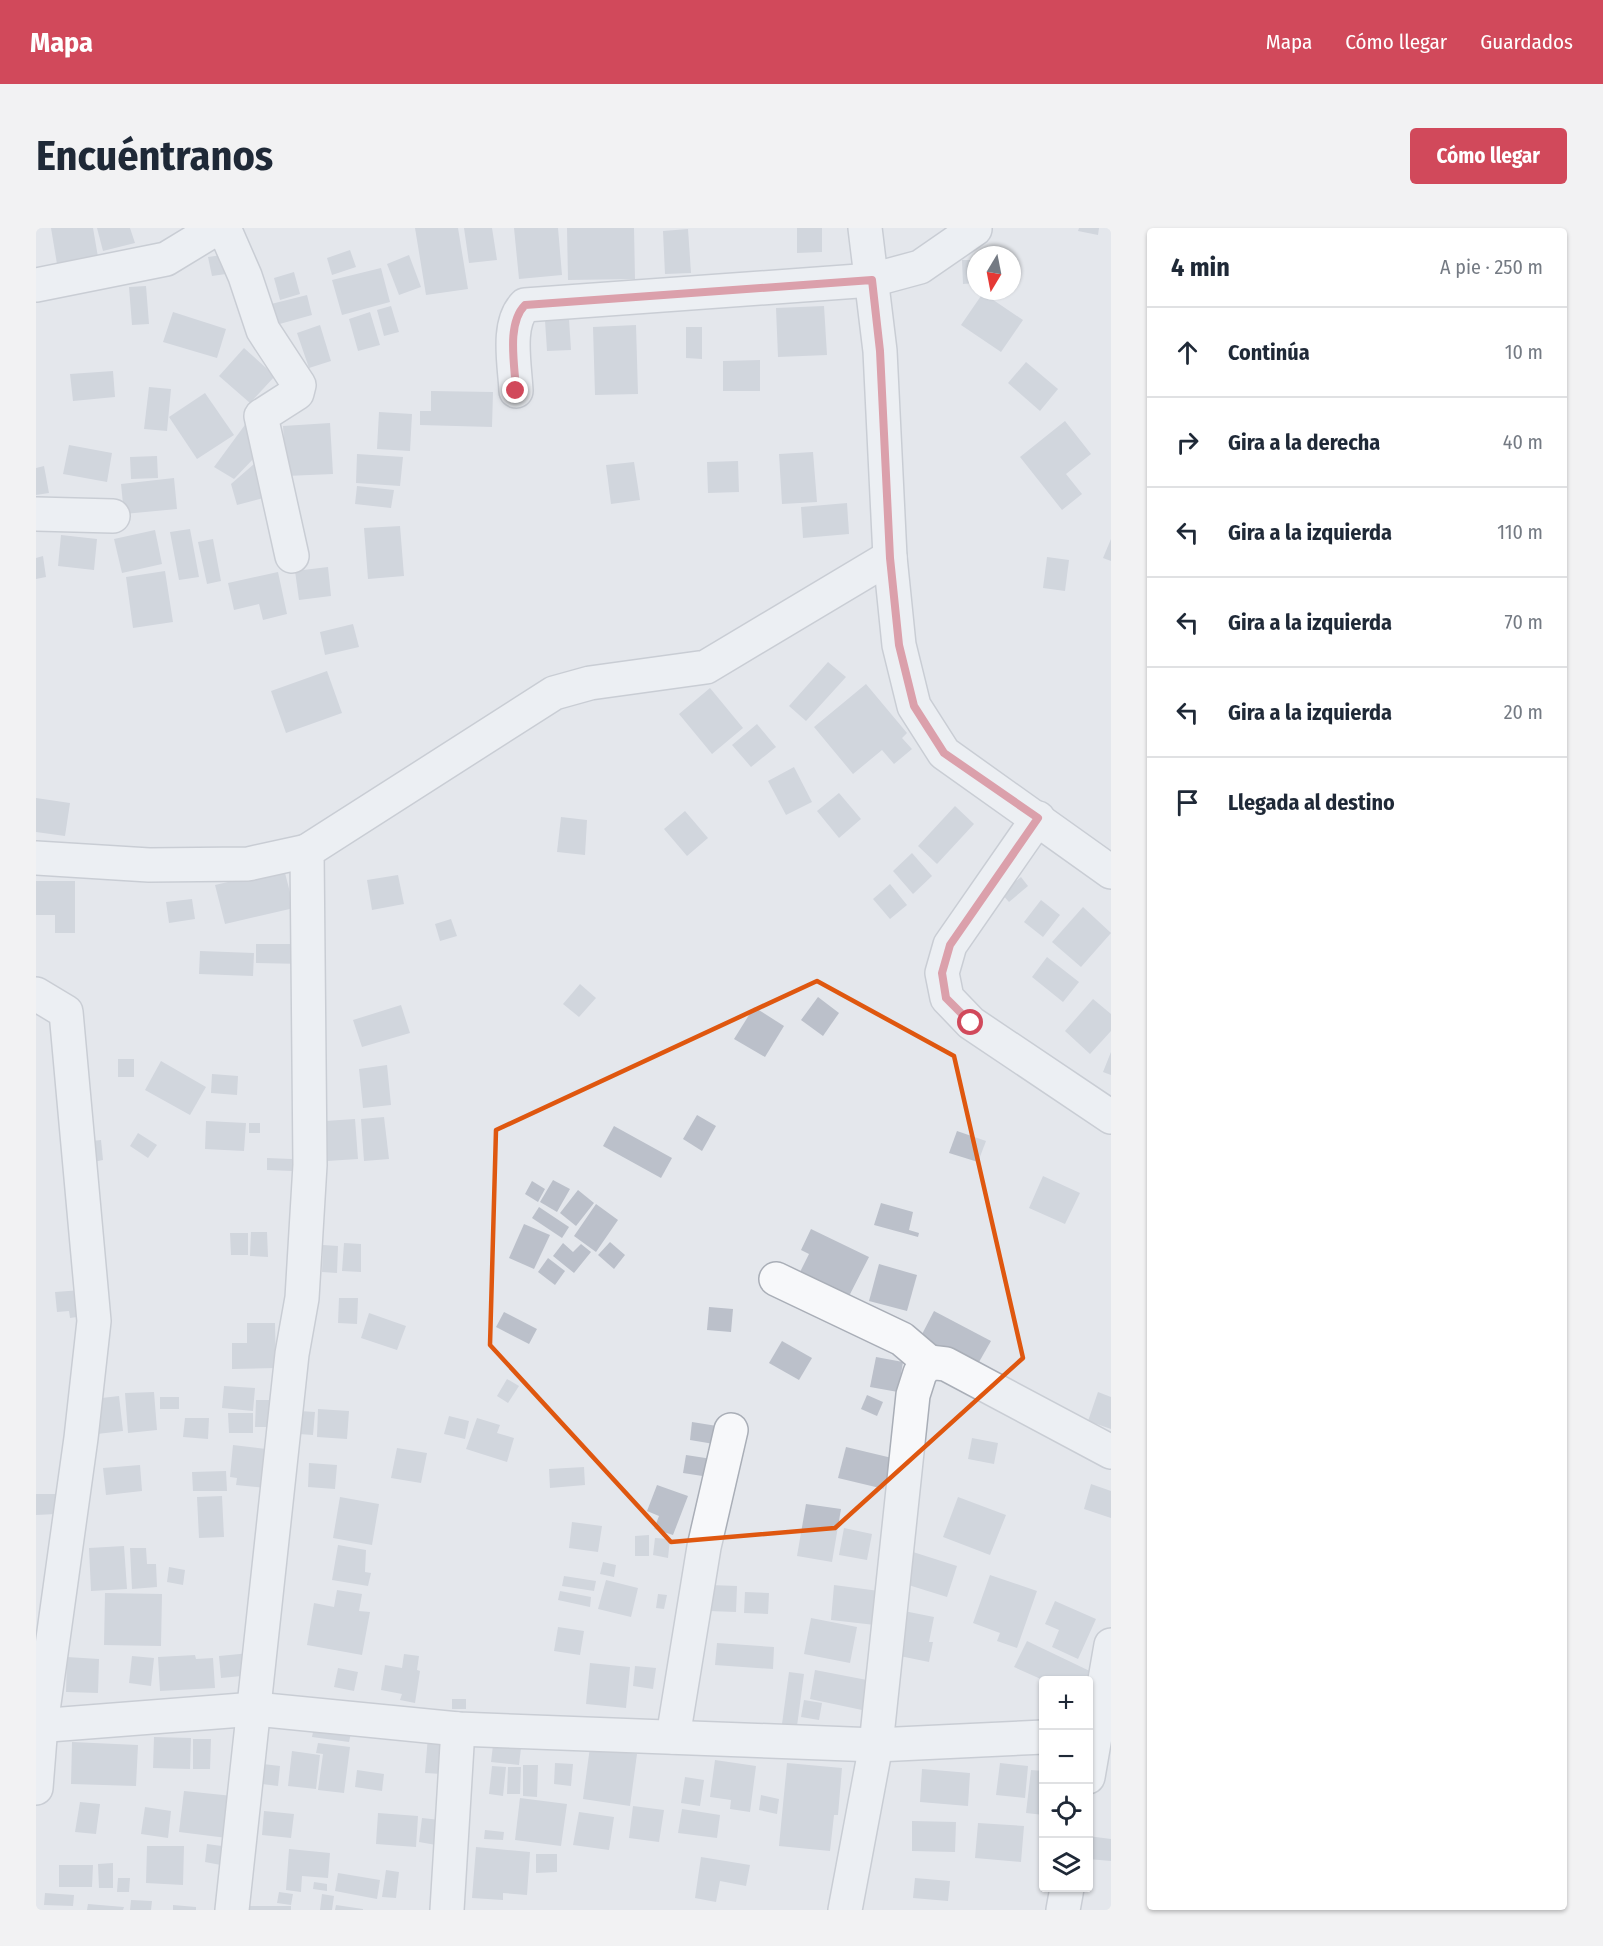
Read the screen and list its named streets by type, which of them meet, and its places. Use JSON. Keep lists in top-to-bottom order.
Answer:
{
  "north": "bottom",
  "page": {
    "header": "Mapa",
    "nav": ["Mapa", "Cómo llegar", "Guardados"],
    "buttons": "Cómo llegar",
    "title": "Encuéntranos",
    "heading": ["4 min", "A pie · 250 m"],
    "list": [
      ["Continúa", "10 m"],
      ["Gira a la derecha", "40 m"],
      ["Gira a la izquierda", "110 m"],
      ["Gira a la izquierda", "70 m"],
      ["Gira a la izquierda", "20 m"],
      "Llegada al destino"
    ],
    "map_buttons": ["+", "−"]
  }
}
